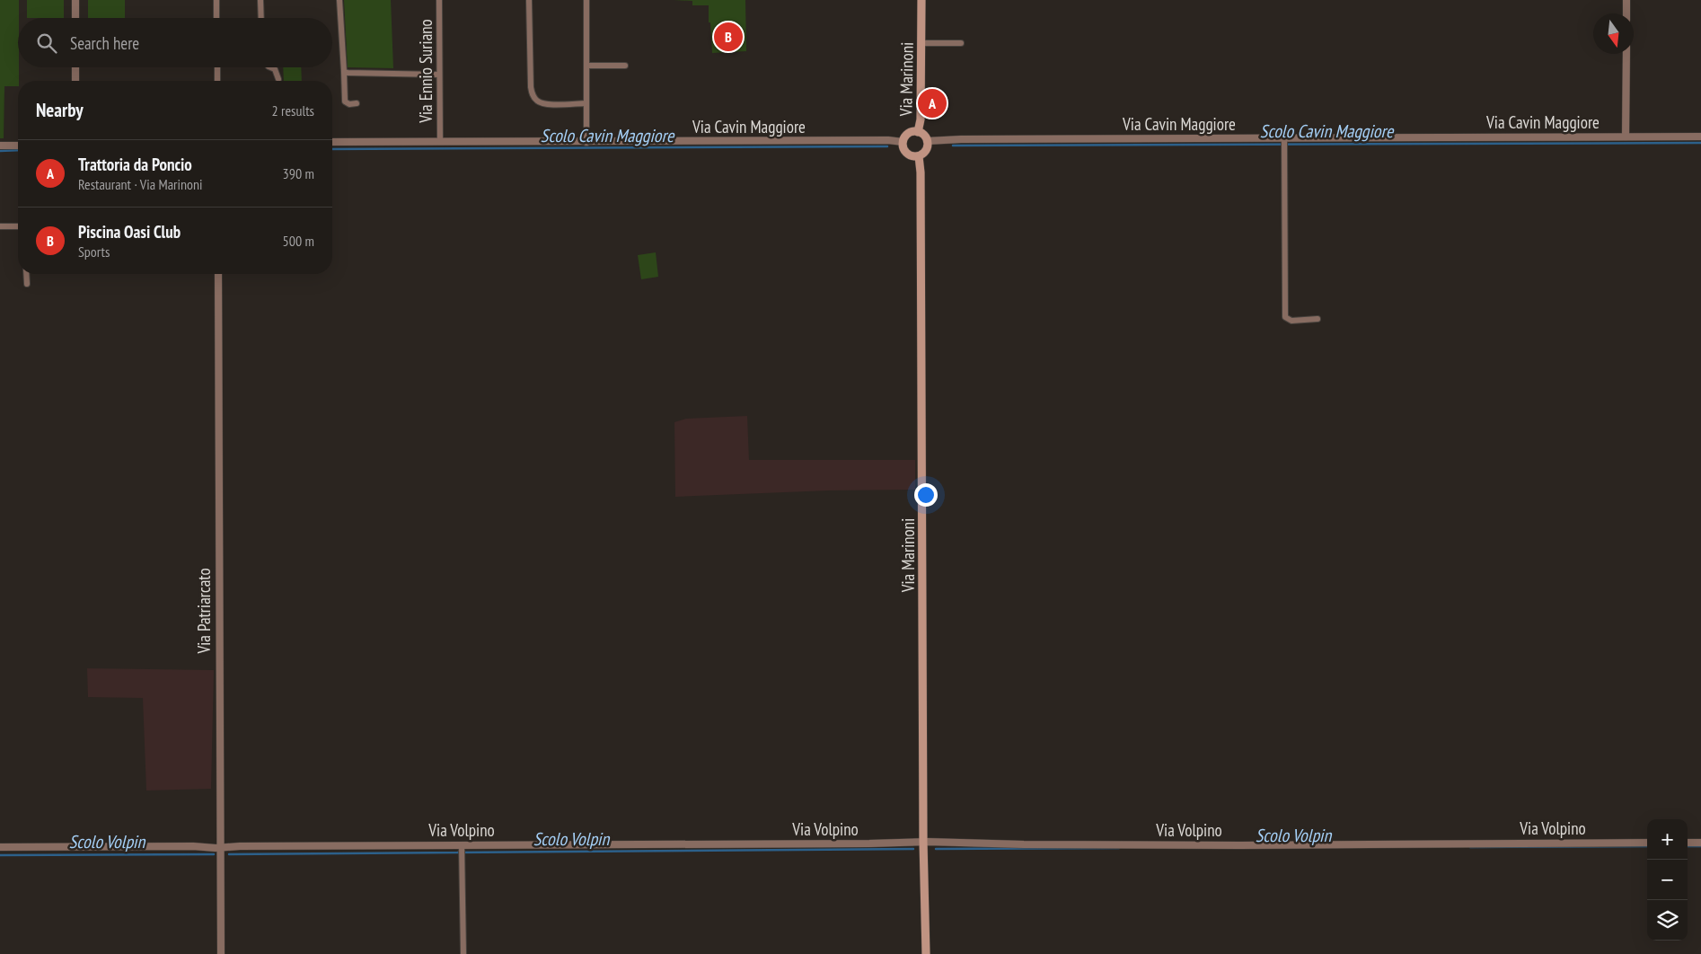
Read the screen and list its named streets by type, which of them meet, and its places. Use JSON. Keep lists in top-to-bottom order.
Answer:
{
  "streets": {
    "main road": ["Via Marinoni"],
    "street": [
      "Via Ennio Suriano",
      "Via Cavin Maggiore",
      "Via Patriarcato",
      "Via Volpino"
    ]
  },
  "crossings": [
    ["Via Ennio Suriano", "Via Cavin Maggiore"],
    ["Via Marinoni", "Via Cavin Maggiore"],
    ["Via Marinoni", "Via Volpino"],
    ["Via Patriarcato", "Via Volpino"]
  ],
  "water": ["Scolo Cavin Maggiore", "Scolo Volpin"],
  "north": "bottom",
  "page": {
    "search": "Search here",
    "pins": ["B", "A"],
    "heading": ["Nearby", "2 results"],
    "list": [
      {
        "mark": "A",
        "name": "Trattoria da Poncio",
        "note": "Restaurant · Via Marinoni",
        "value": "390 m"
      },
      {
        "mark": "B",
        "name": "Piscina Oasi Club",
        "note": "Sports",
        "value": "500 m"
      }
    ],
    "map_buttons": ["+", "−"]
  }
}
